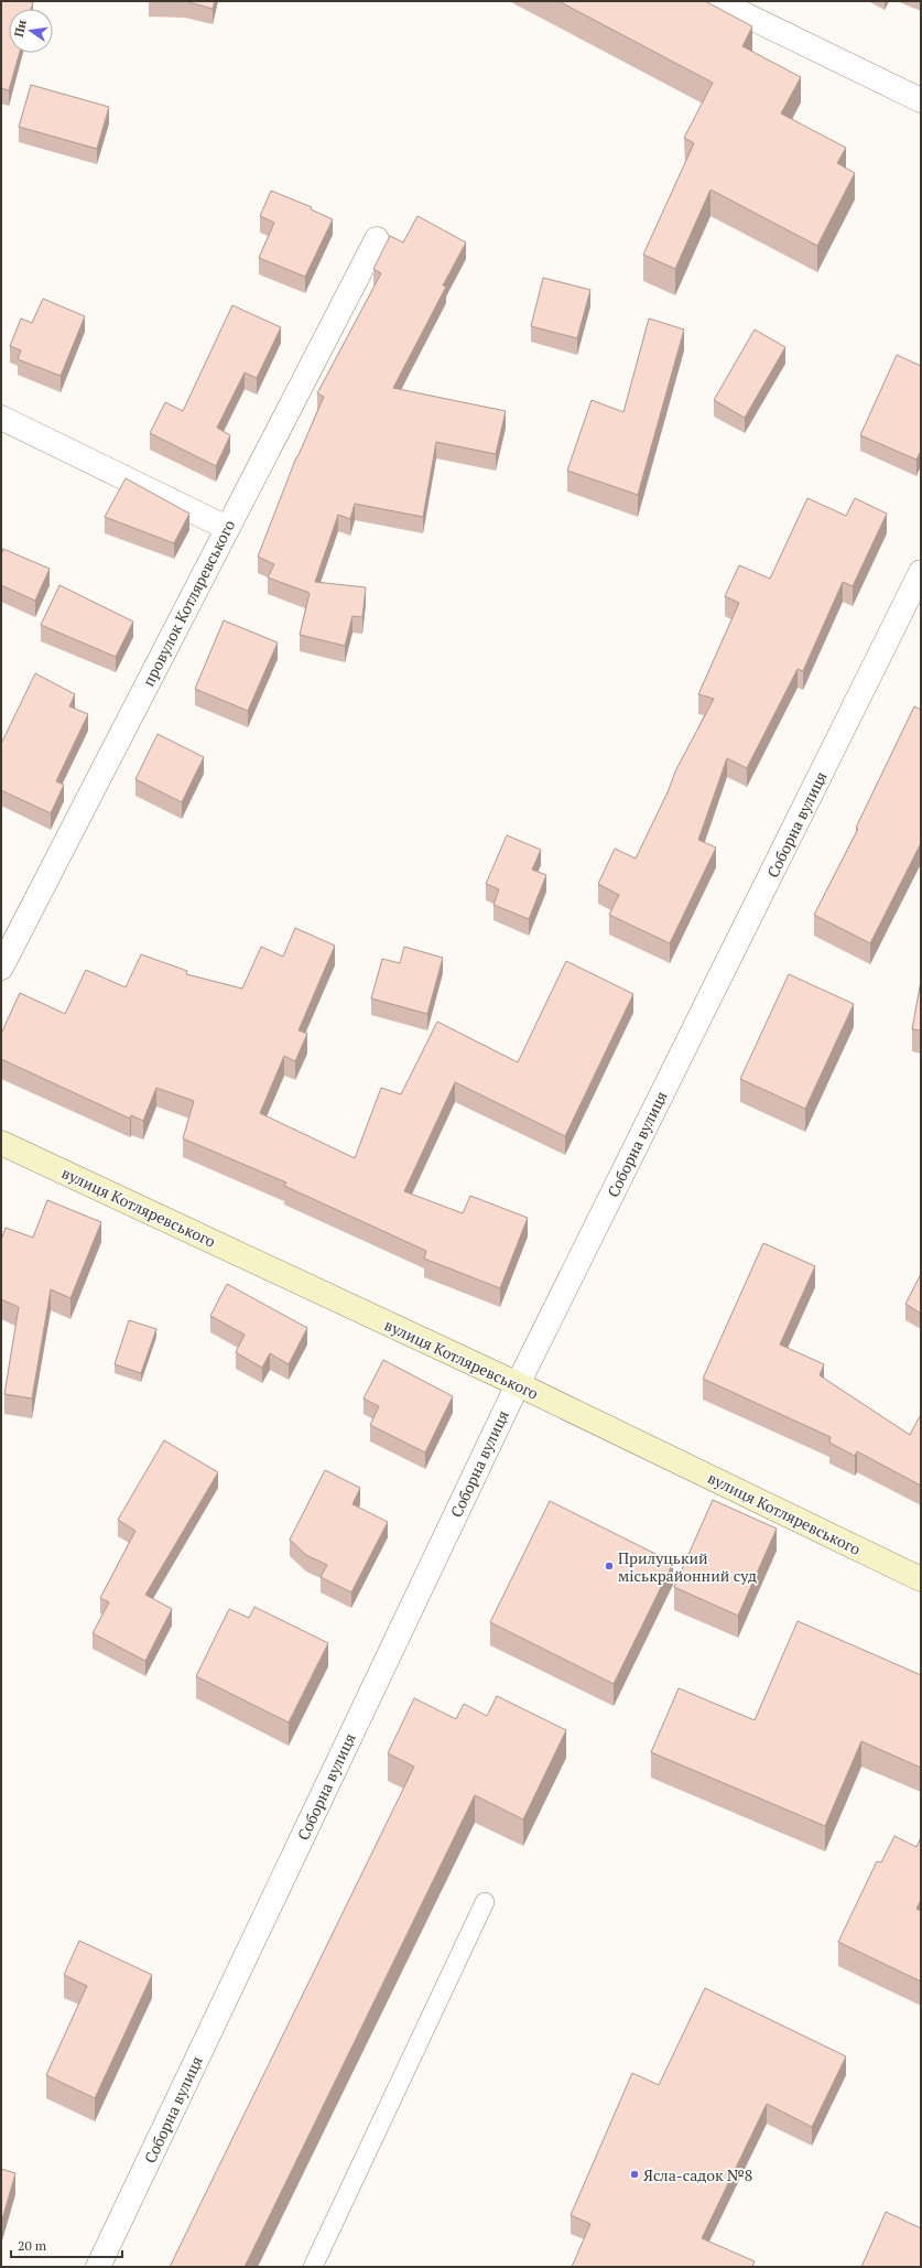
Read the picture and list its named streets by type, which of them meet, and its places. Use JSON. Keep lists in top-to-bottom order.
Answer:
{
  "streets": {
    "main road": ["вулиця Котляревського"],
    "street": ["провулок Котляревського", "Соборна вулиця"]
  },
  "crossings": [
    ["Соборна вулиця", "вулиця Котляревського"]
  ],
  "places": ["Прилуцький міськрайонний суд", "Ясла-садок №8"],
  "scale_bar": "20 m",
  "north": "left"
}
